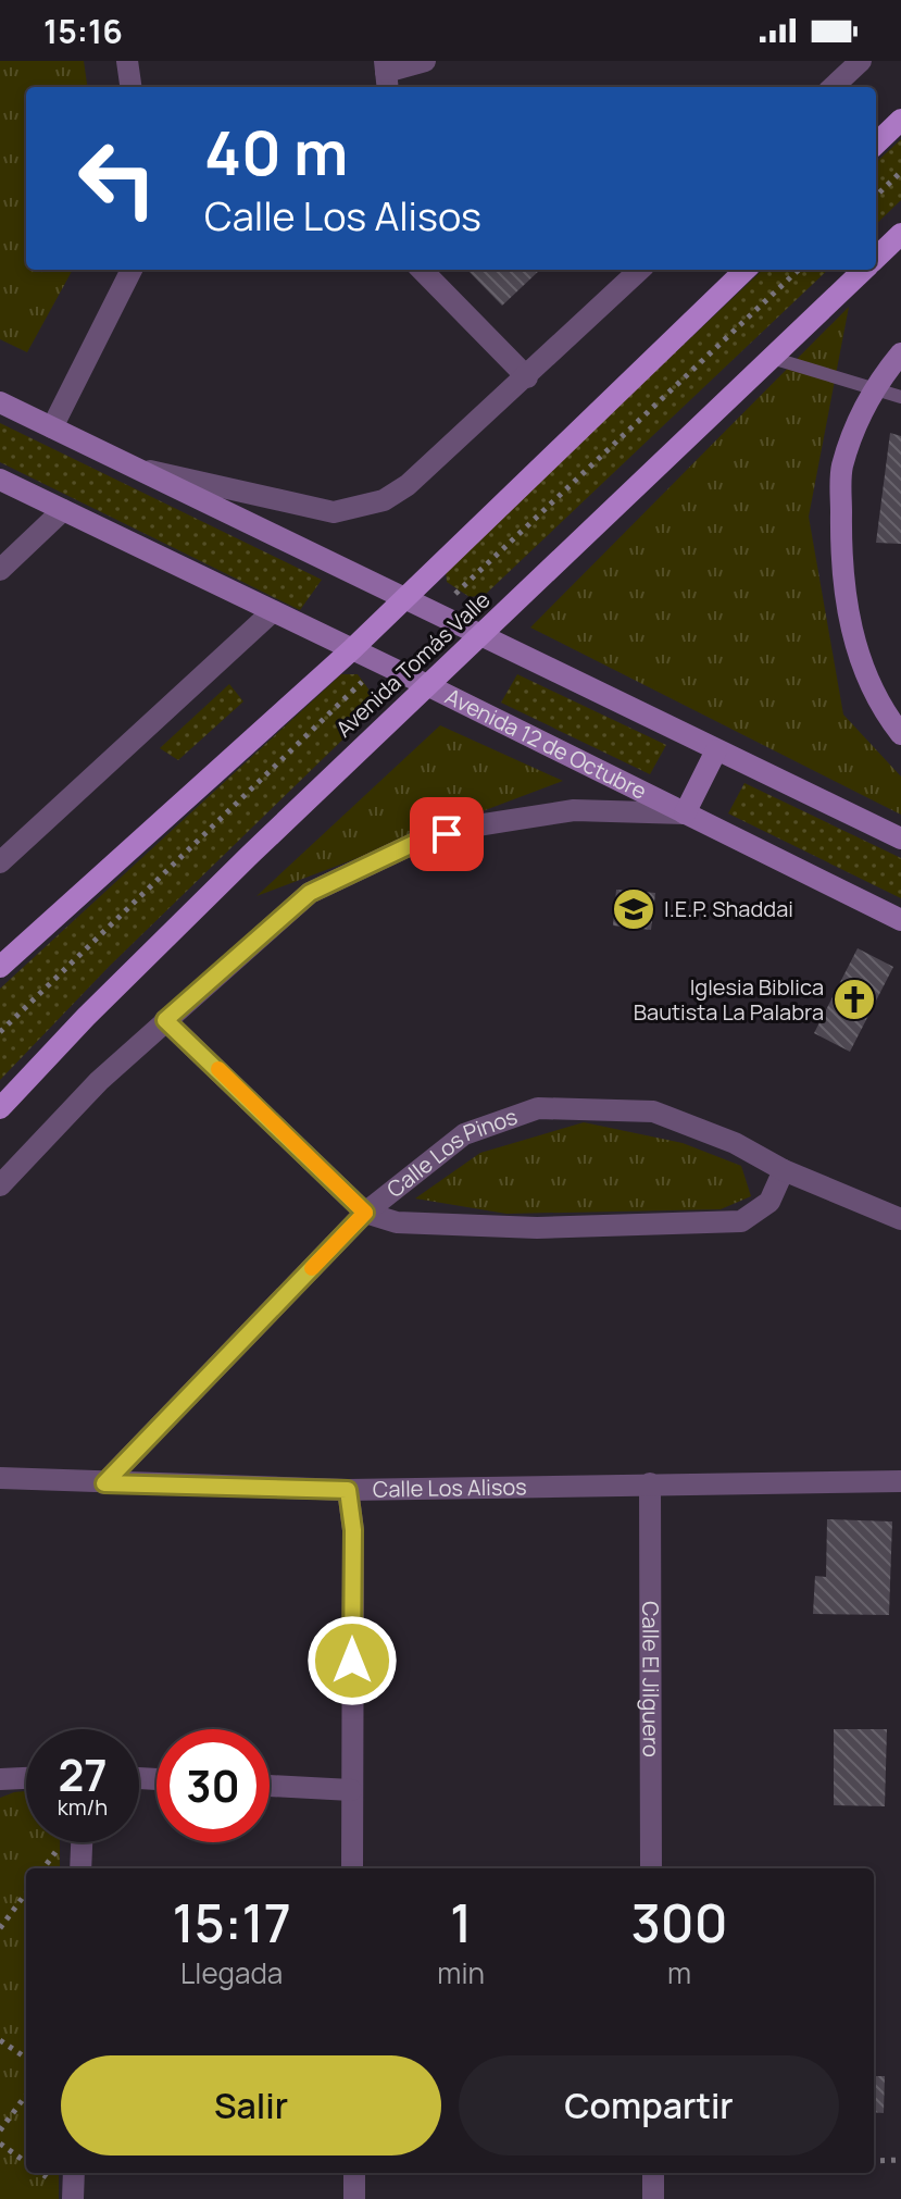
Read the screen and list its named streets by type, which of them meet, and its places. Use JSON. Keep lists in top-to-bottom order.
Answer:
{
  "streets": {
    "main road": ["Avenida Tomás Valle", "Avenida 12 de Octubre"],
    "street": ["Calle Los Pinos", "Calle Los Alisos", "Calle El Jilguero"]
  },
  "crossings": [
    ["Avenida Tomás Valle", "Avenida 12 de Octubre"],
    ["Calle Los Pinos", "Calle Los Alisos"],
    ["Calle Los Alisos", "Calle El Jilguero"]
  ],
  "places": {
    "school or university": ["I.E.P. Shaddai"],
    "church": ["Iglesia Biblica Bautista La Palabra"]
  },
  "page": {
    "status": "15:16",
    "turn": ["40 m", "Calle Los Alisos"],
    "speed": "27 km/h",
    "limit": "30",
    "eta": [
      "15:17",
      "Llegada",
      "1",
      "min",
      "300",
      "m"
    ],
    "buttons": ["Salir", "Compartir"]
  }
}
